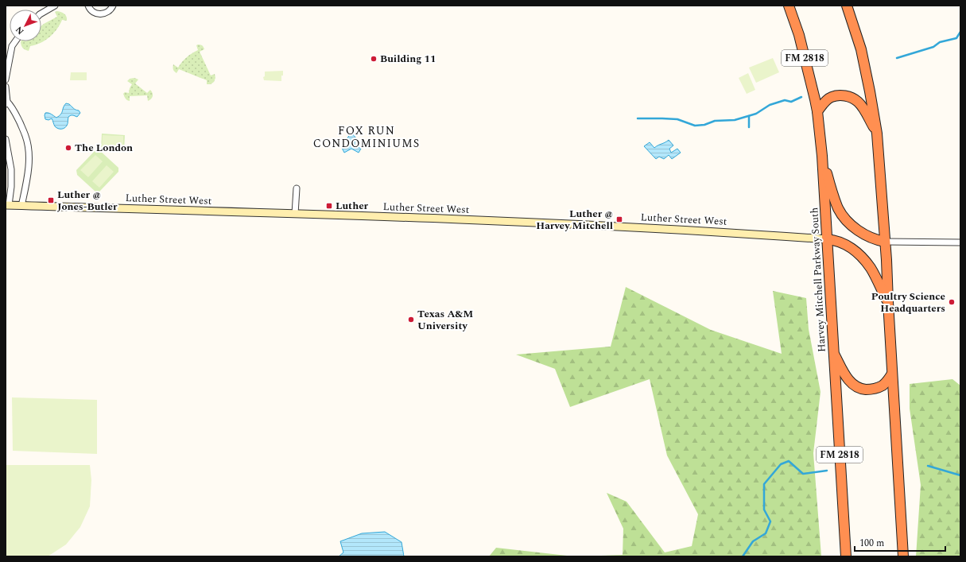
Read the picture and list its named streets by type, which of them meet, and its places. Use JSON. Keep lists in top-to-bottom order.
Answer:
{
  "streets": {
    "highway": ["FM 2818", "Harvey Mitchell Parkway South"],
    "street": ["Luther Street West"]
  },
  "crossings": [
    ["Luther Street West", "Harvey Mitchell Parkway South"]
  ],
  "districts": ["FOX RUN CONDOMINIUMS"],
  "places": {
    "other": [
      "Building 11",
      "The London",
      "Poultry Science Headquarters",
      "Texas A&M University"
    ],
    "transit": ["Luther @ Jones-Butler", "Luther", "Luther @ Harvey Mitchell"]
  },
  "scale_bar": "100 m",
  "north": "bottom left"
}
